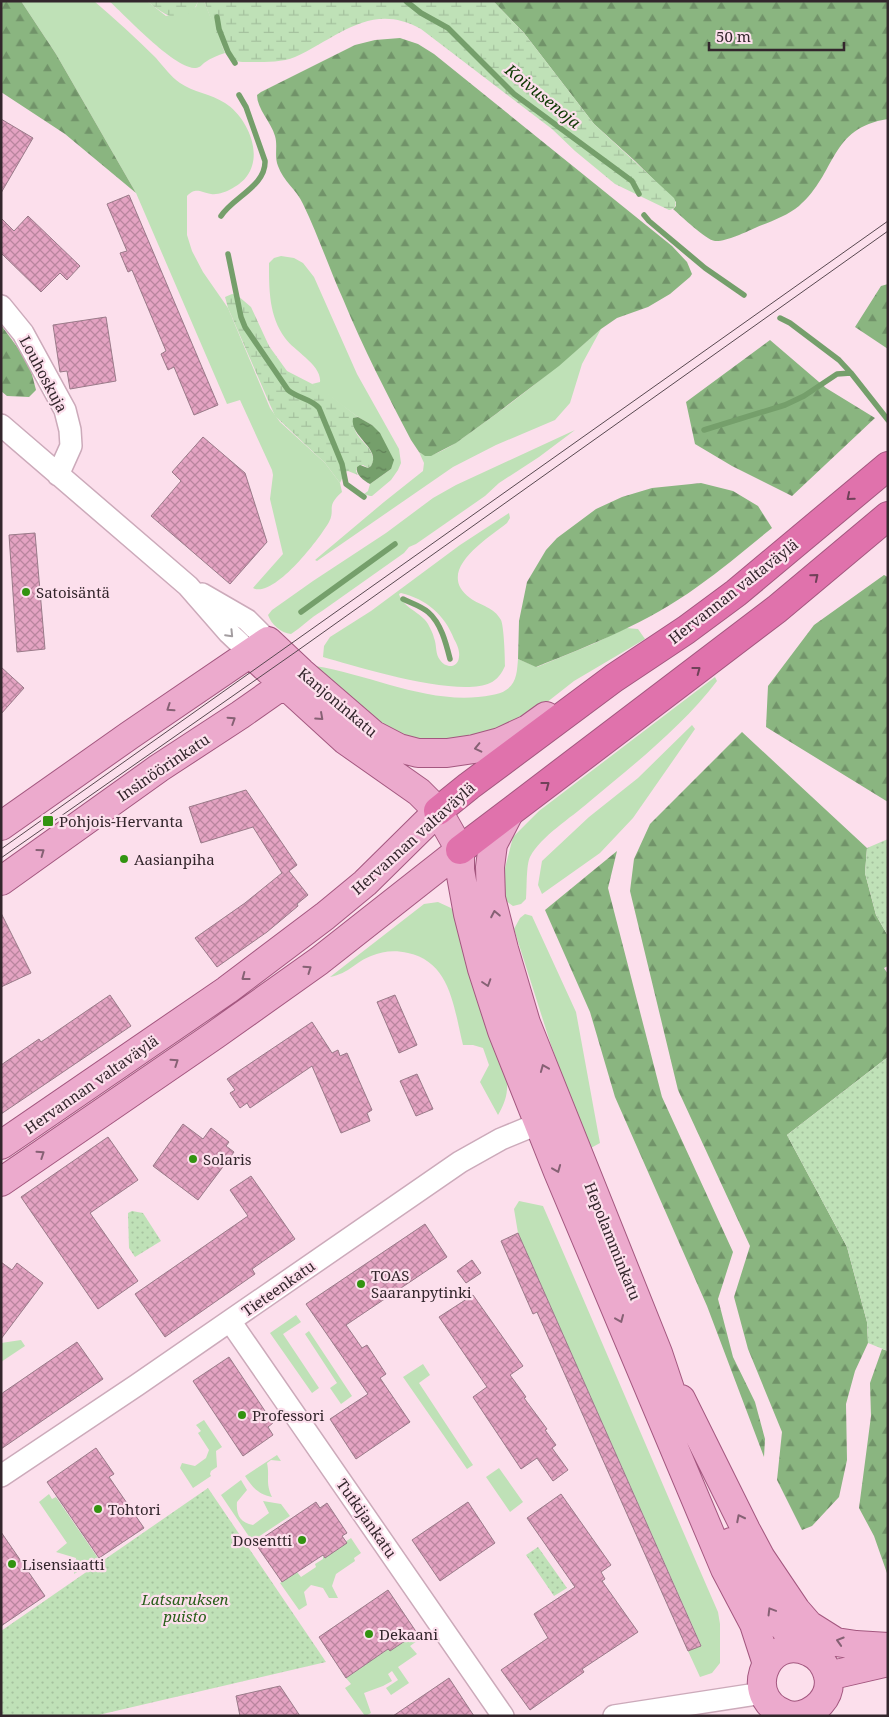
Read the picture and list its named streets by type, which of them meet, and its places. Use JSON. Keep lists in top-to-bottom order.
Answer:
{
  "streets": {
    "highway": ["Hervannan valtaväylä"],
    "main road": ["Kanjoninkatu", "Insinöörinkatu", "Hepolamminkatu"],
    "street": ["Louhoskuja", "Tieteenkatu", "Tutkijankatu"]
  },
  "crossings": [
    ["Louhoskuja", "Kanjoninkatu"],
    ["Hervannan valtaväylä", "Kanjoninkatu"],
    ["Hervannan valtaväylä", "Hepolamminkatu"],
    ["Kanjoninkatu", "Insinöörinkatu"],
    ["Kanjoninkatu", "Hepolamminkatu"],
    ["Hepolamminkatu", "Tieteenkatu"],
    ["Tieteenkatu", "Tutkijankatu"]
  ],
  "water": ["Koivusenoja"],
  "parks": ["Latsaruksen puisto"],
  "places": {
    "other": [
      "Satoisäntä",
      "Aasianpiha",
      "Solaris",
      "TOAS Saaranpytinki",
      "Professori",
      "Tohtori",
      "Dosentti",
      "Lisensiaatti",
      "Dekaani"
    ],
    "transit": ["Pohjois-Hervanta"]
  },
  "scale_bar": "50 m"
}
